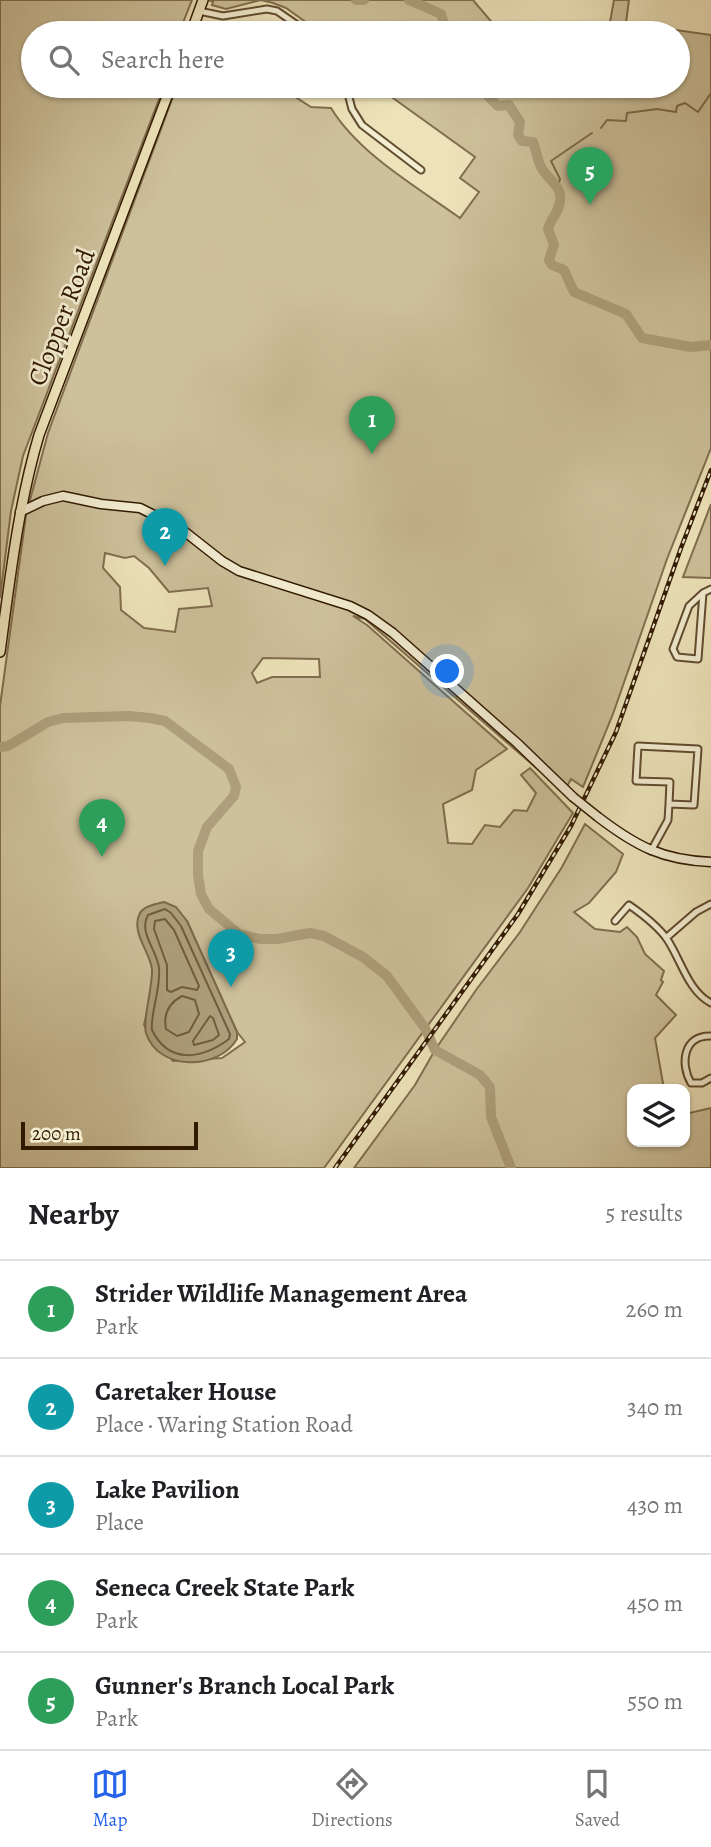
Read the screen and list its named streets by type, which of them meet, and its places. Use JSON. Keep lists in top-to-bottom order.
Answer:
{
  "streets": {
    "main road": ["Clopper Road"]
  },
  "scale_bar": "200 m",
  "page": {
    "search": "Search here",
    "pins": [
      "5",
      "1",
      "2",
      "4",
      "3"
    ],
    "scale": "200 m",
    "heading": ["Nearby", "5 results"],
    "list": [
      {
        "mark": "1",
        "name": "Strider Wildlife Management Area",
        "note": "Park",
        "value": "260 m"
      },
      {
        "mark": "2",
        "name": "Caretaker House",
        "note": "Place · Waring Station Road",
        "value": "340 m"
      },
      {
        "mark": "3",
        "name": "Lake Pavilion",
        "note": "Place",
        "value": "430 m"
      },
      {
        "mark": "4",
        "name": "Seneca Creek State Park",
        "note": "Park",
        "value": "450 m"
      },
      {
        "mark": "5",
        "name": "Gunner's Branch Local Park",
        "note": "Park",
        "value": "550 m"
      }
    ],
    "nav": ["Map", "Directions", "Saved"]
  }
}
